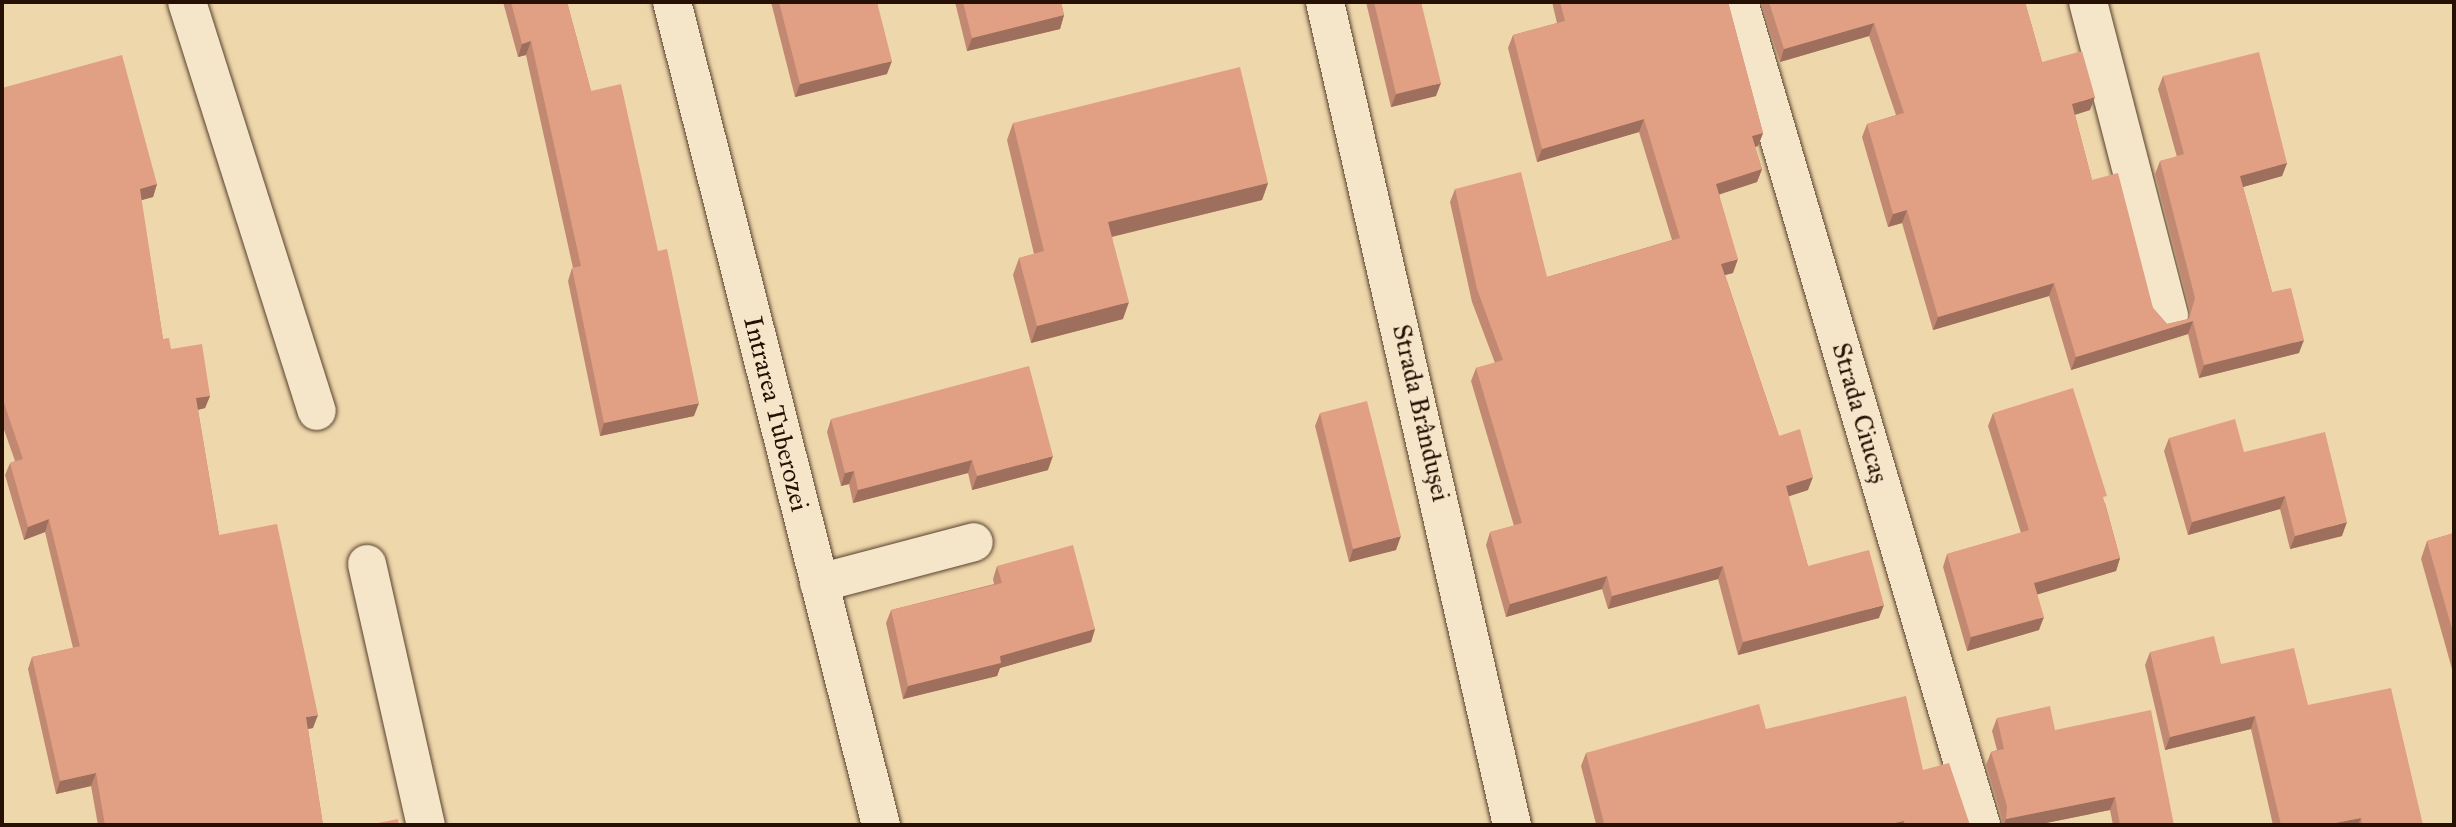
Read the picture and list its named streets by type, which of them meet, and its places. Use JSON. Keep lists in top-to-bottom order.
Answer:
{
  "streets": {
    "street": ["Strada Brândușei", "Strada Ciucaș", "Intrarea Tuberozei"]
  }
}
